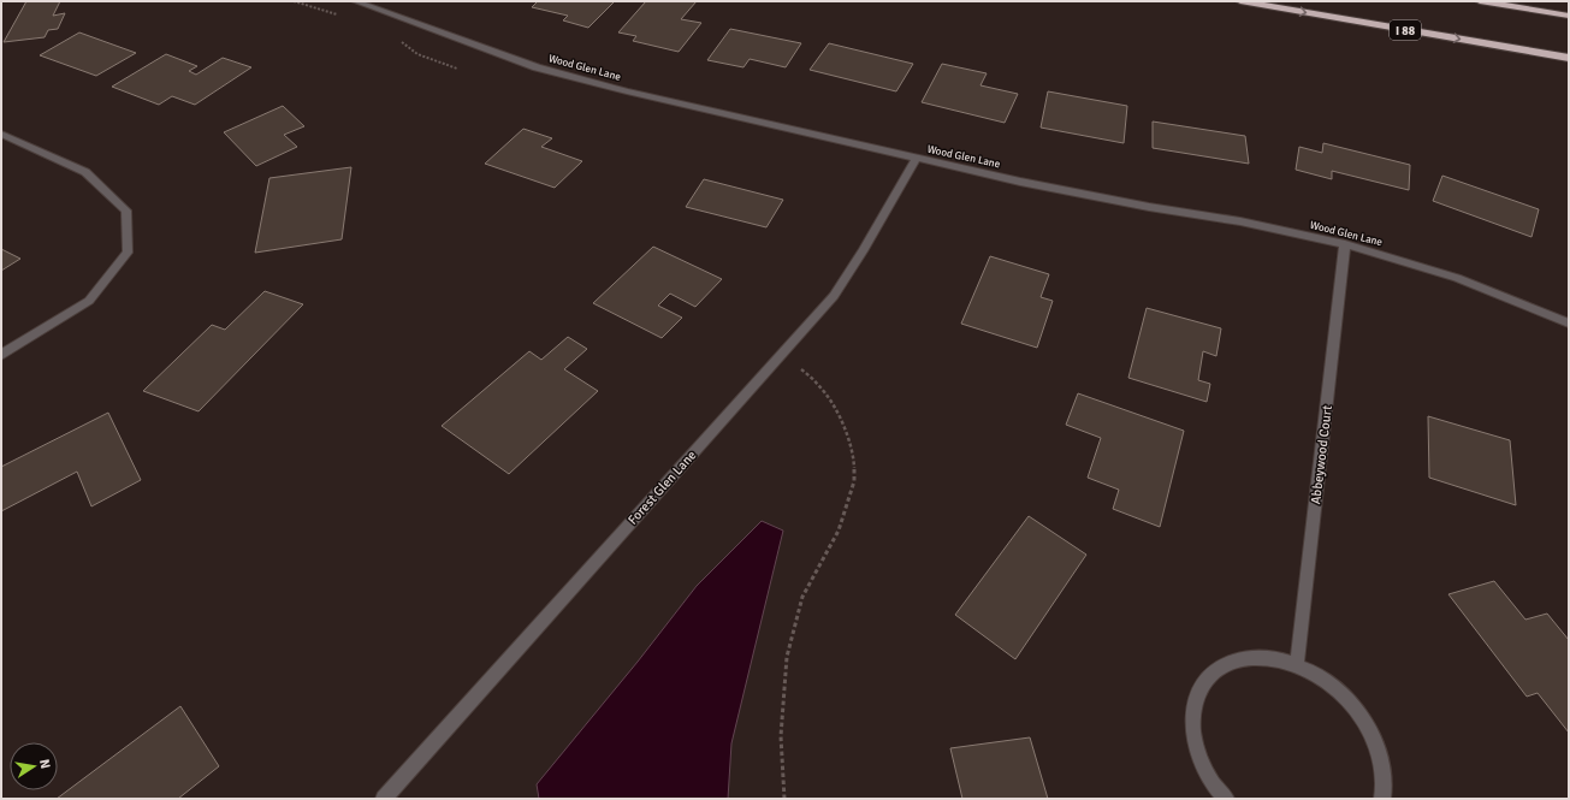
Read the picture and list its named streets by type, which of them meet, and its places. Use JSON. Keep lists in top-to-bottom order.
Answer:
{
  "streets": {
    "highway": ["I 88"],
    "street": ["Wood Glen Lane", "Abbeywood Court", "Forest Glen Lane"]
  },
  "crossings": [
    ["Wood Glen Lane", "Abbeywood Court"],
    ["Wood Glen Lane", "Forest Glen Lane"]
  ],
  "north": "right"
}
